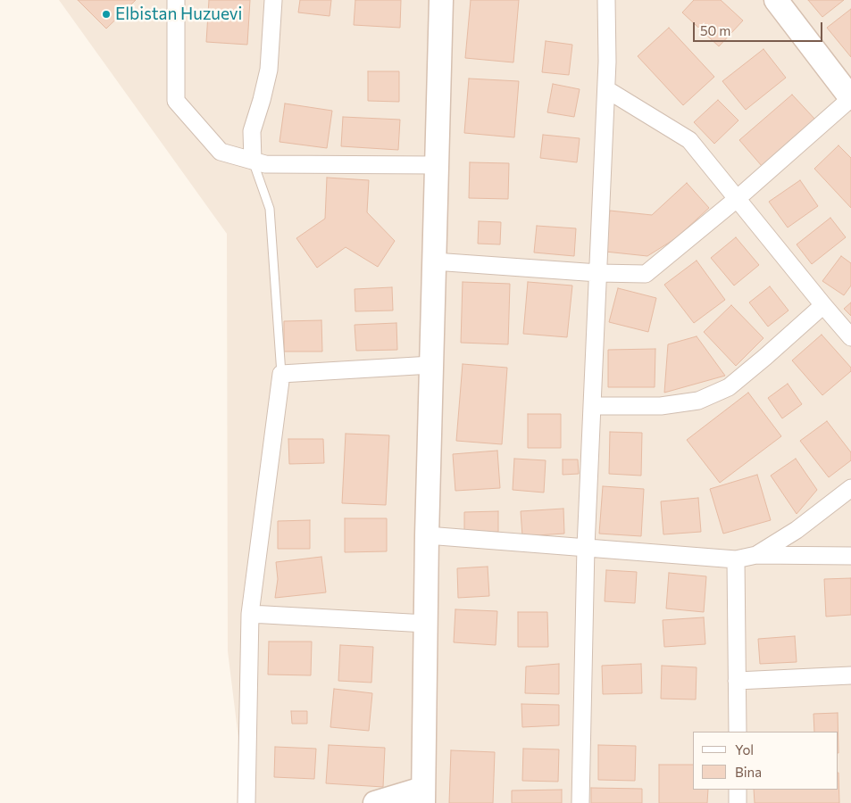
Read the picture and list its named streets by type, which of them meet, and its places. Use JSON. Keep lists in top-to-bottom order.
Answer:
{
  "places": ["Elbistan Huzuevi"],
  "legend": ["Yol", "Bina"],
  "scale_bar": "50 m"
}
